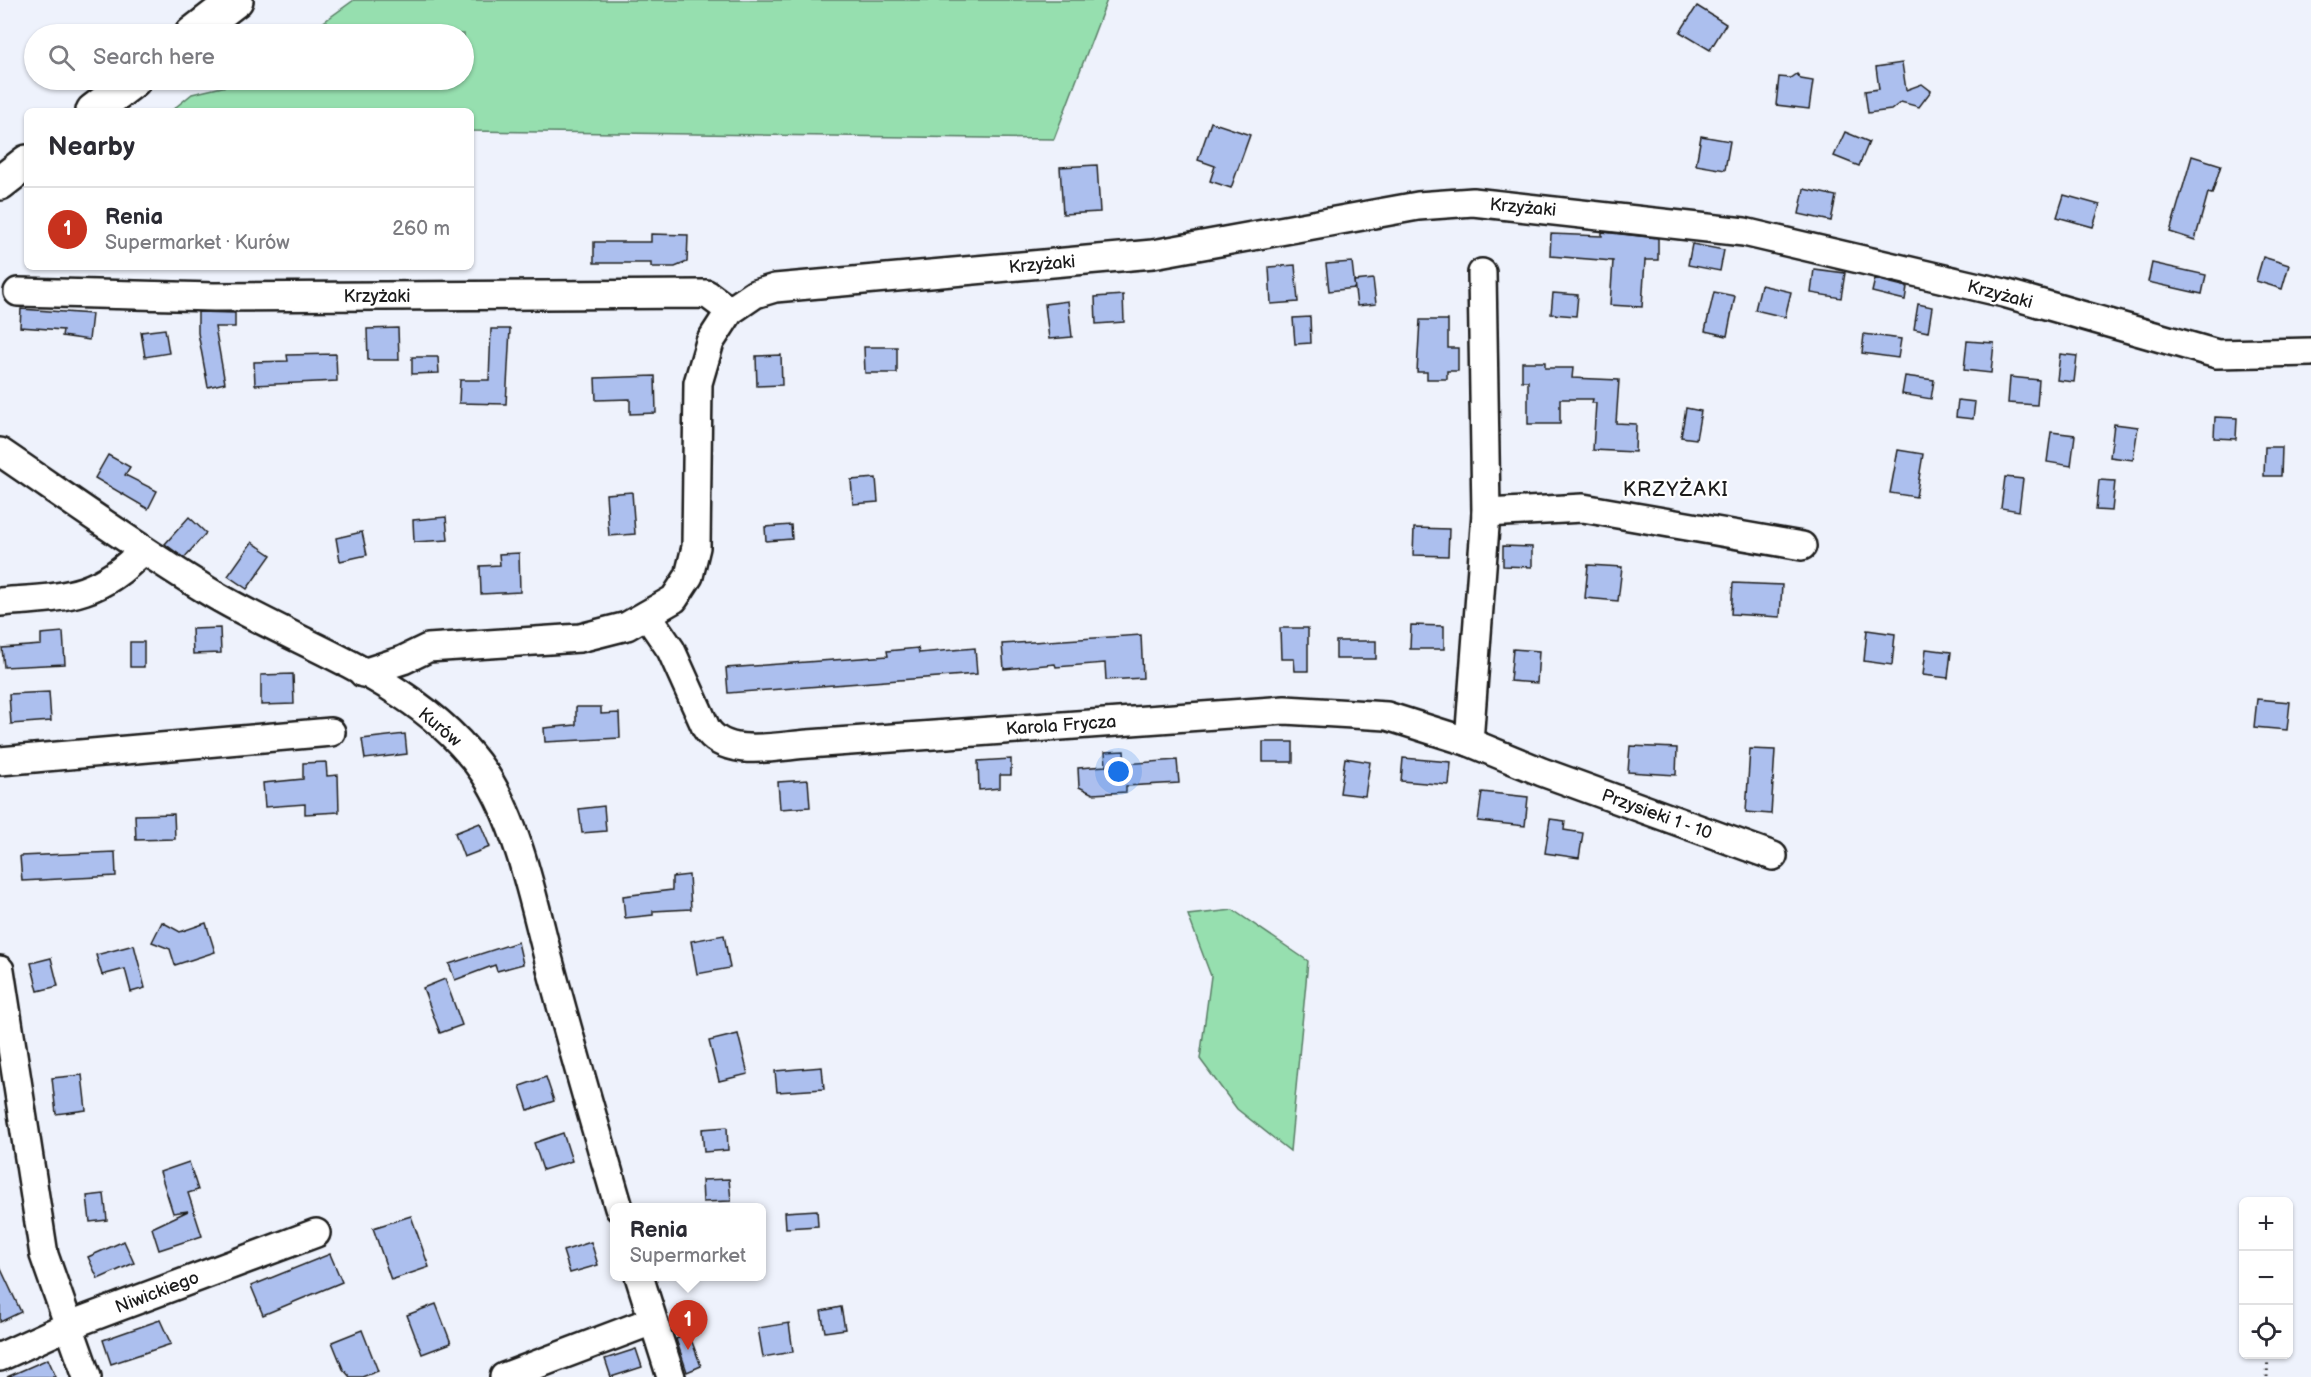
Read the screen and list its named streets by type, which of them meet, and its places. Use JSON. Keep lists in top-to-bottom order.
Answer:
{
  "streets": {
    "street": [
      "Krzyżaki",
      "Karola Frycza",
      "Kurów",
      "Przysieki 1 - 10",
      "Niwickiego"
    ]
  },
  "crossings": [
    ["Krzyżaki", "Karola Frycza"],
    ["Krzyżaki", "Kurów"],
    ["Karola Frycza", "Przysieki 1 - 10"]
  ],
  "districts": ["KRZYŻAKI"],
  "page": {
    "search": "Search here",
    "heading": "Nearby",
    "list": [
      {
        "mark": "1",
        "name": "Renia",
        "note": "Supermarket · Kurów",
        "value": "260 m"
      }
    ],
    "map_buttons": ["+", "−"],
    "popup": ["Renia", "Supermarket"],
    "pins": "1"
  }
}
